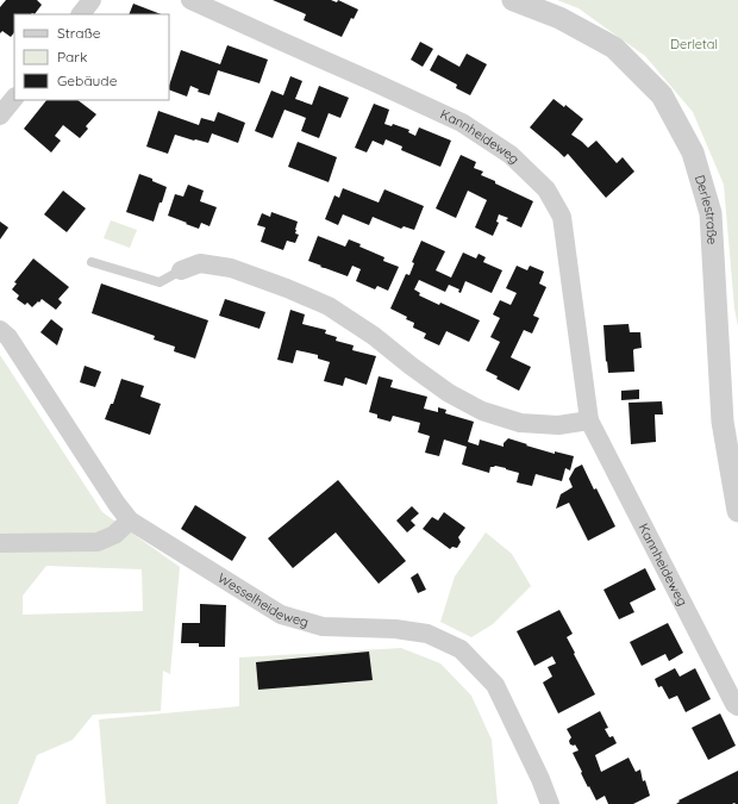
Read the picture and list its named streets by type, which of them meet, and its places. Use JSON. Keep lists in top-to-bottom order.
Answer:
{
  "streets": {
    "street": ["Kannheideweg", "Derlestraße", "Wesselheideweg"]
  },
  "parks": ["Derletal"],
  "legend": ["Straße", "Park", "Gebäude"]
}
